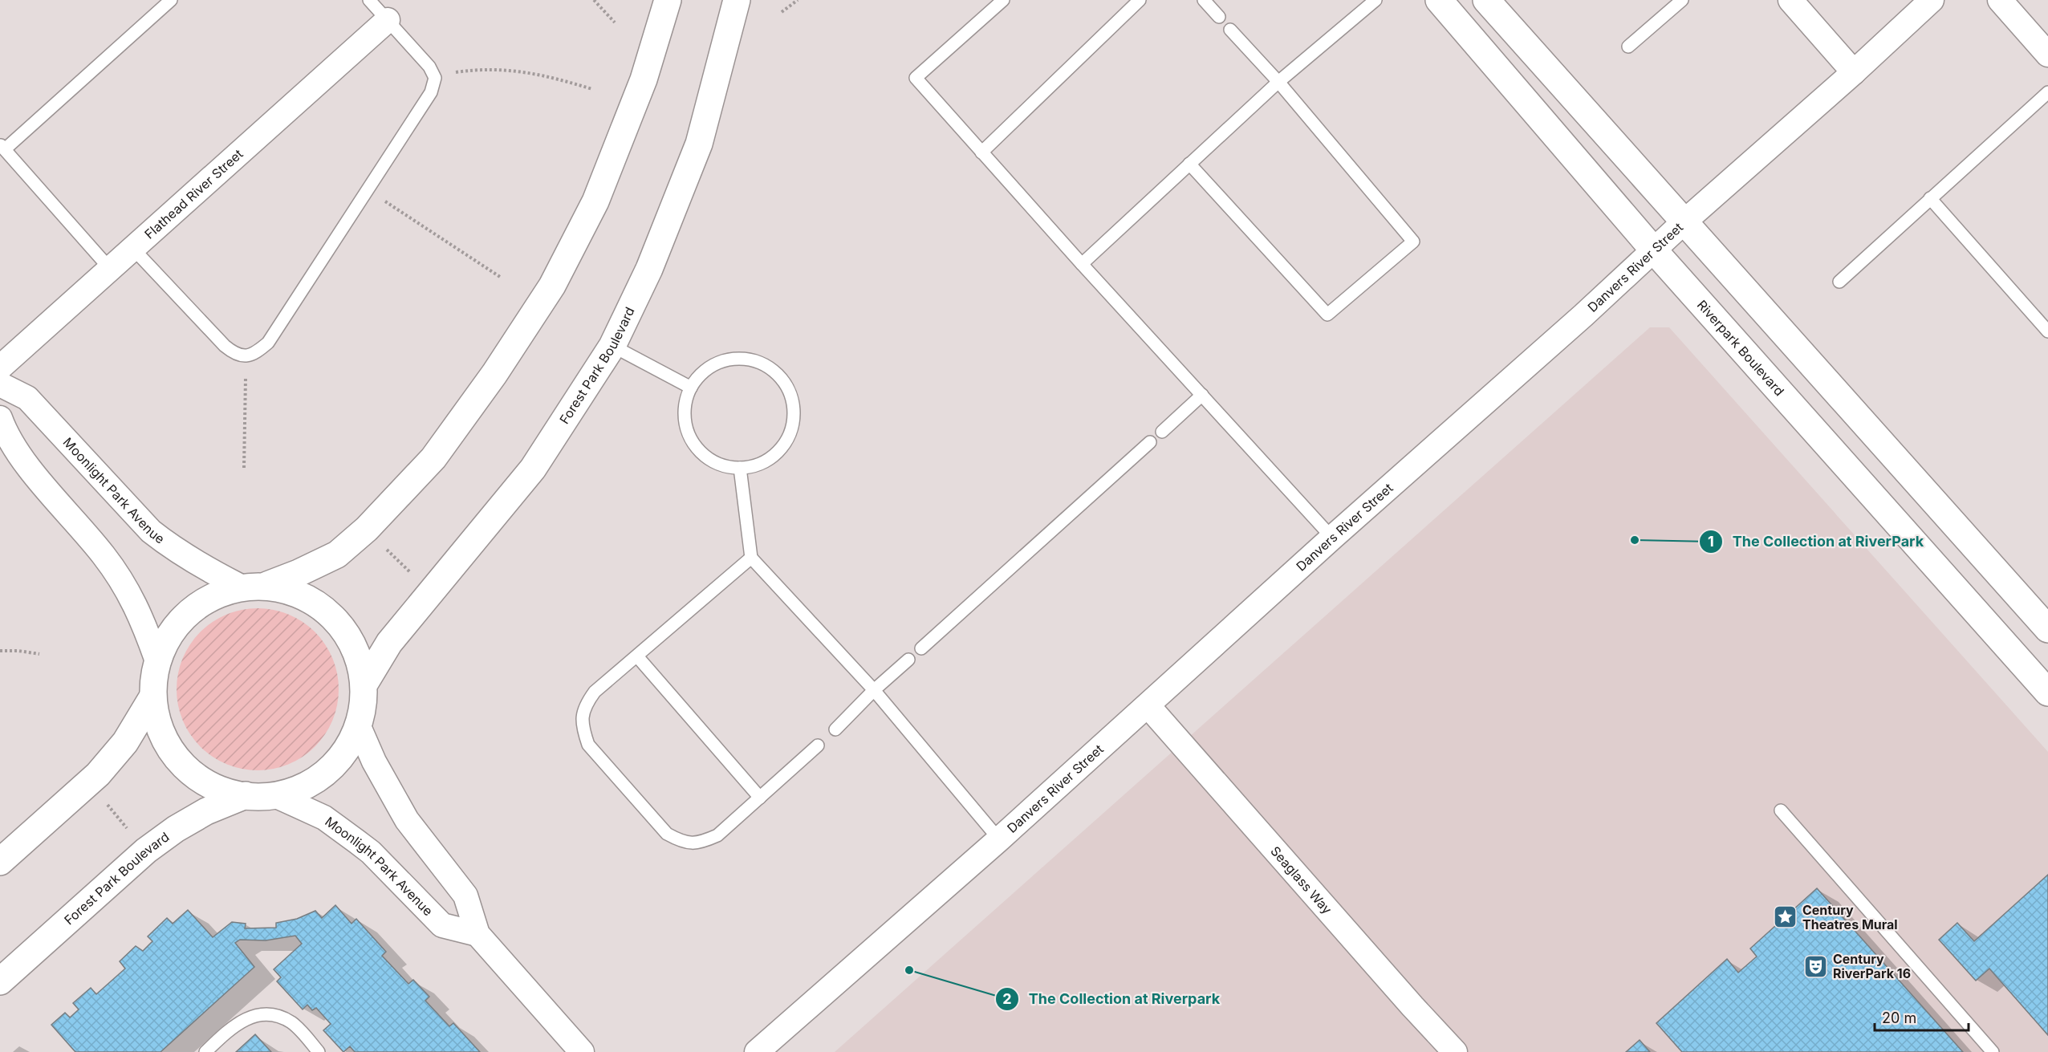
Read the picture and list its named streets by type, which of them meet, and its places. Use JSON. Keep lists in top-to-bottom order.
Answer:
{
  "streets": {
    "street": [
      "Flathead River Street",
      "Danvers River Street",
      "Riverpark Boulevard",
      "Forest Park Boulevard",
      "Moonlight Park Avenue",
      "Seaglass Way"
    ]
  },
  "crossings": [
    ["Danvers River Street", "Riverpark Boulevard"],
    ["Danvers River Street", "Seaglass Way"]
  ],
  "places": {
    "other": ["The Collection at RiverPark", "The Collection at Riverpark"],
    "place": ["Century Theatres Mural"],
    "theatre": ["Century RiverPark 16"]
  },
  "scale_bar": "20 m"
}
